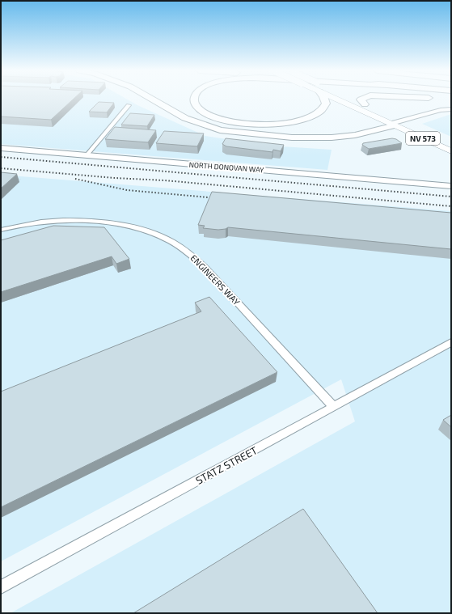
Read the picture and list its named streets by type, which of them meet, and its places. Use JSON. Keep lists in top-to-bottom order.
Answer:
{
  "streets": {
    "main road": ["NV 573"],
    "street": ["NORTH DONOVAN WAY", "ENGINEERS WAY", "STATZ STREET"]
  },
  "crossings": [
    ["ENGINEERS WAY", "STATZ STREET"]
  ]
}
